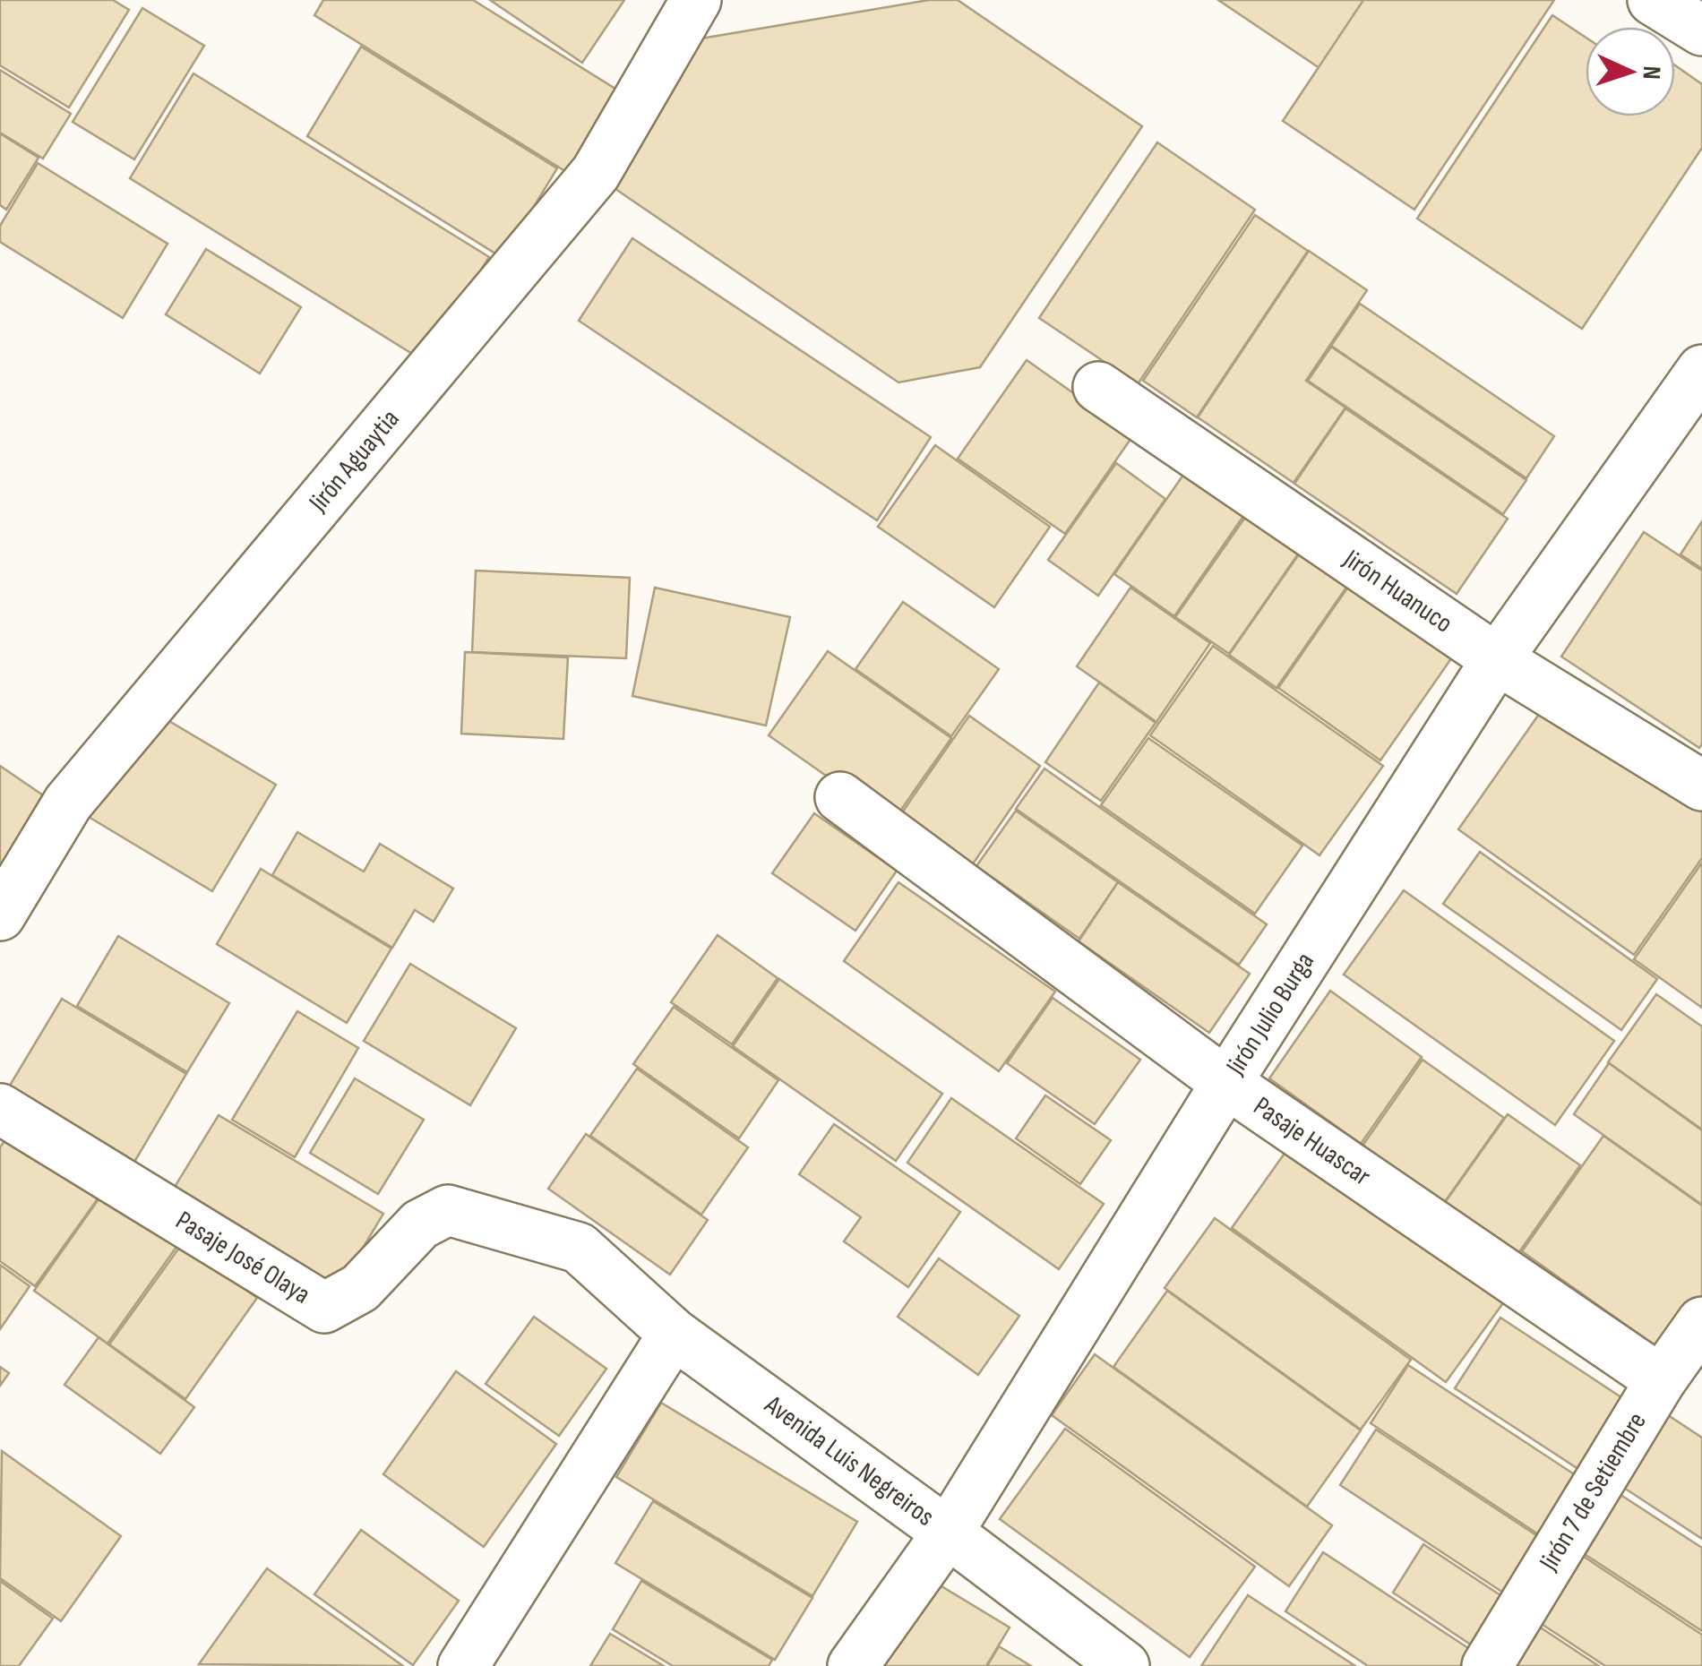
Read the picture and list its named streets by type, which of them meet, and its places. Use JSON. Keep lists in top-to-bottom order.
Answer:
{
  "streets": {
    "street": [
      "Jirón Aguaytia",
      "Jirón Huanuco",
      "Jirón Julio Burga",
      "Pasaje Huascar",
      "Pasaje José Olaya",
      "Avenida Luis Negreiros",
      "Jirón 7 de Setiembre"
    ]
  },
  "crossings": [
    ["Jirón Huanuco", "Jirón Julio Burga"],
    ["Jirón Julio Burga", "Pasaje Huascar"],
    ["Jirón Julio Burga", "Avenida Luis Negreiros"],
    ["Pasaje Huascar", "Jirón 7 de Setiembre"],
    ["Pasaje José Olaya", "Avenida Luis Negreiros"]
  ],
  "north": "right"
}
